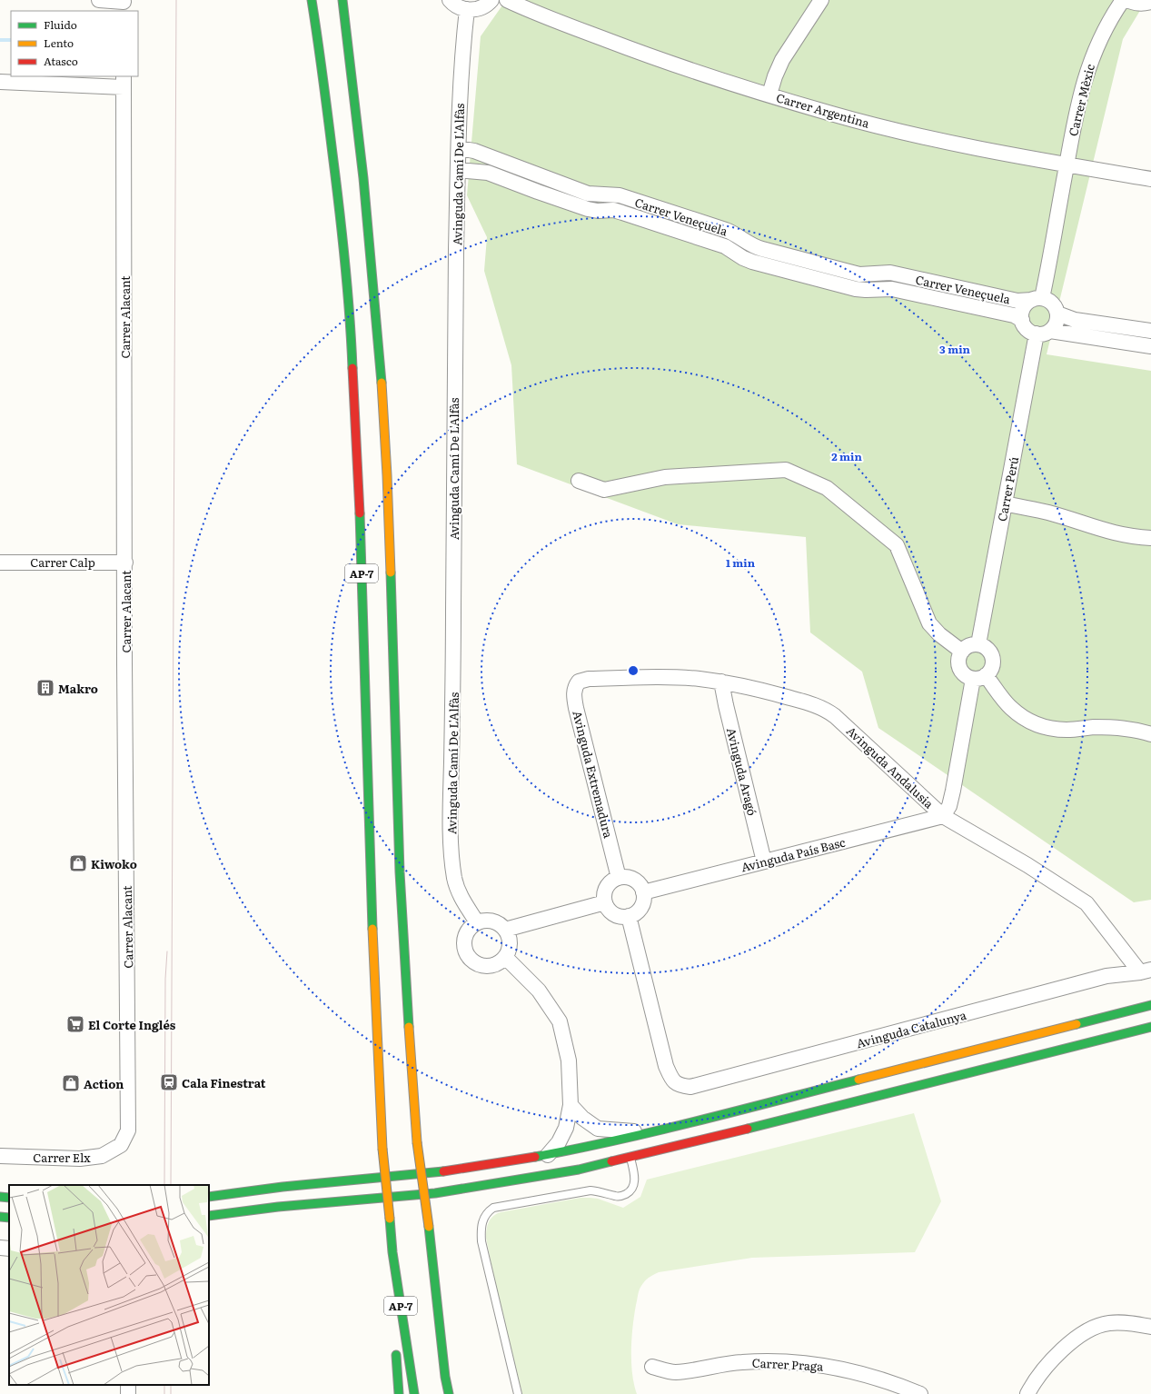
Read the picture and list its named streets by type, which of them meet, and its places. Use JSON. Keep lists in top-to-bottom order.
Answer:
{
  "streets": {
    "main road": ["AP-7"],
    "street": [
      "Carrer Mèxic",
      "Carrer Argentina",
      "Avinguda Camí De L'Alfàs",
      "Carrer Veneçuela",
      "Carrer Alacant",
      "Carrer Perú",
      "Carrer Calp",
      "Avinguda Andalusia",
      "Avinguda Aragó",
      "Avinguda Extremadura",
      "Avinguda País Basc",
      "Avinguda Catalunya",
      "Carrer Elx",
      "Carrer Praga"
    ]
  },
  "crossings": [
    ["Carrer Mèxic", "Carrer Argentina"],
    ["Avinguda Camí De L'Alfàs", "Carrer Veneçuela"],
    ["Carrer Veneçuela", "Carrer Perú"],
    ["Carrer Alacant", "Carrer Calp"],
    ["Carrer Alacant", "Carrer Elx"],
    ["Avinguda Andalusia", "Avinguda Aragó"],
    ["Avinguda Andalusia", "Avinguda Extremadura"],
    ["Avinguda Andalusia", "Avinguda País Basc"],
    ["Avinguda Andalusia", "Avinguda Catalunya"],
    ["Avinguda Aragó", "Avinguda País Basc"],
    ["Avinguda Extremadura", "Avinguda País Basc"],
    ["Avinguda Extremadura", "Avinguda Catalunya"],
    ["Avinguda País Basc", "Avinguda Catalunya"]
  ],
  "places": {
    "building": ["Makro"],
    "shop": ["Kiwoko", "Action"],
    "supermarket": ["El Corte Inglés"],
    "station": ["Cala Finestrat"]
  },
  "legend": ["Fluido", "Lento", "Atasco"],
  "rings": ["3 min", "2 min", "1 min"]
}
